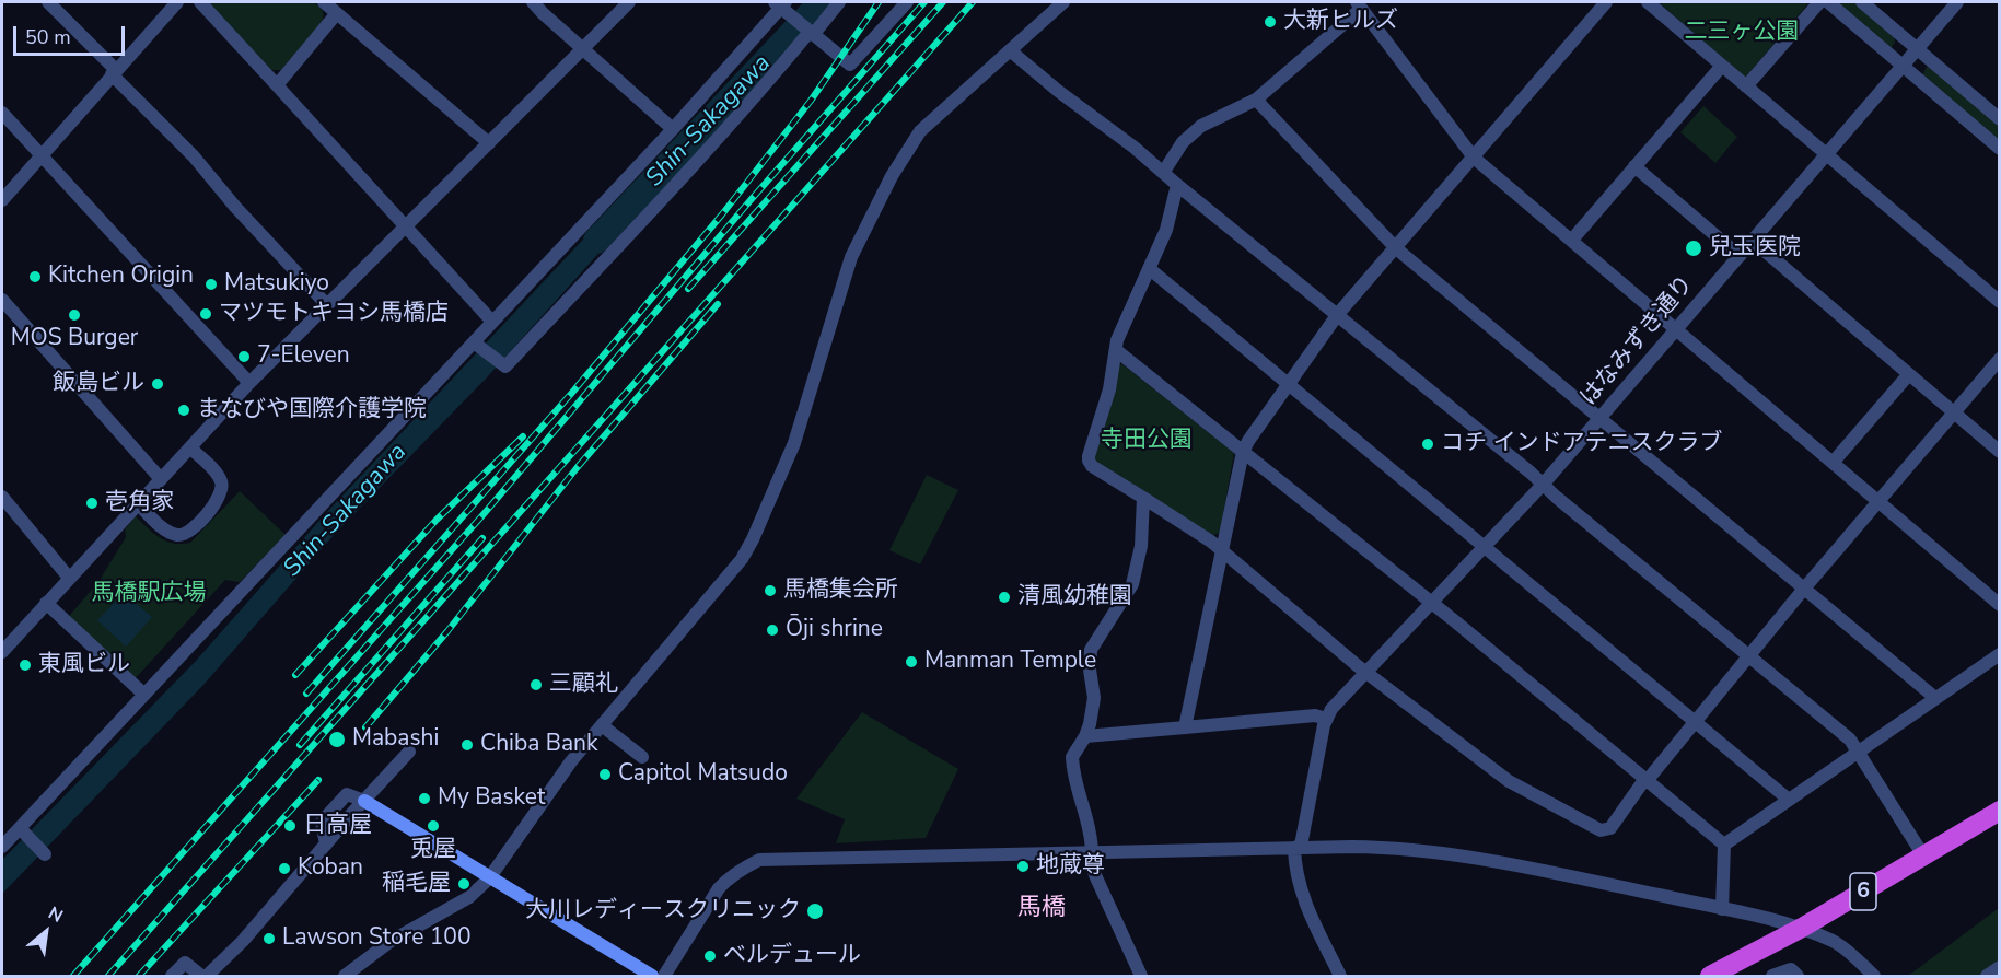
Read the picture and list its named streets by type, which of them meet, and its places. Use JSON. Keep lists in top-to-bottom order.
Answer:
{
  "streets": {
    "highway": ["6"],
    "street": ["はなみずき通り"]
  },
  "districts": ["馬橋"],
  "water": ["Shin-Sakagawa"],
  "parks": ["二三ヶ公園", "寺田公園", "馬橋駅広場"],
  "places": [
    "大新ヒルズ",
    "兒玉医院",
    "Kitchen Origin",
    "Matsukiyo",
    "マツモトキヨシ馬橋店",
    "MOS Burger",
    "7-Eleven",
    "飯島ビル",
    "まなびや国際介護学院",
    "コチ インドアテニスクラブ",
    "壱角家",
    "馬橋集会所",
    "清風幼稚園",
    "Ōji shrine",
    "Manman Temple",
    "東風ビル",
    "三顧礼",
    "Mabashi",
    "Chiba Bank",
    "Capitol Matsudo",
    "My Basket",
    "日高屋",
    "兎屋",
    "地蔵尊",
    "Koban",
    "稲毛屋",
    "大川レディースクリニック",
    "Lawson Store 100",
    "ベルデュール"
  ],
  "scale_bar": "50 m",
  "north": "top right"
}
